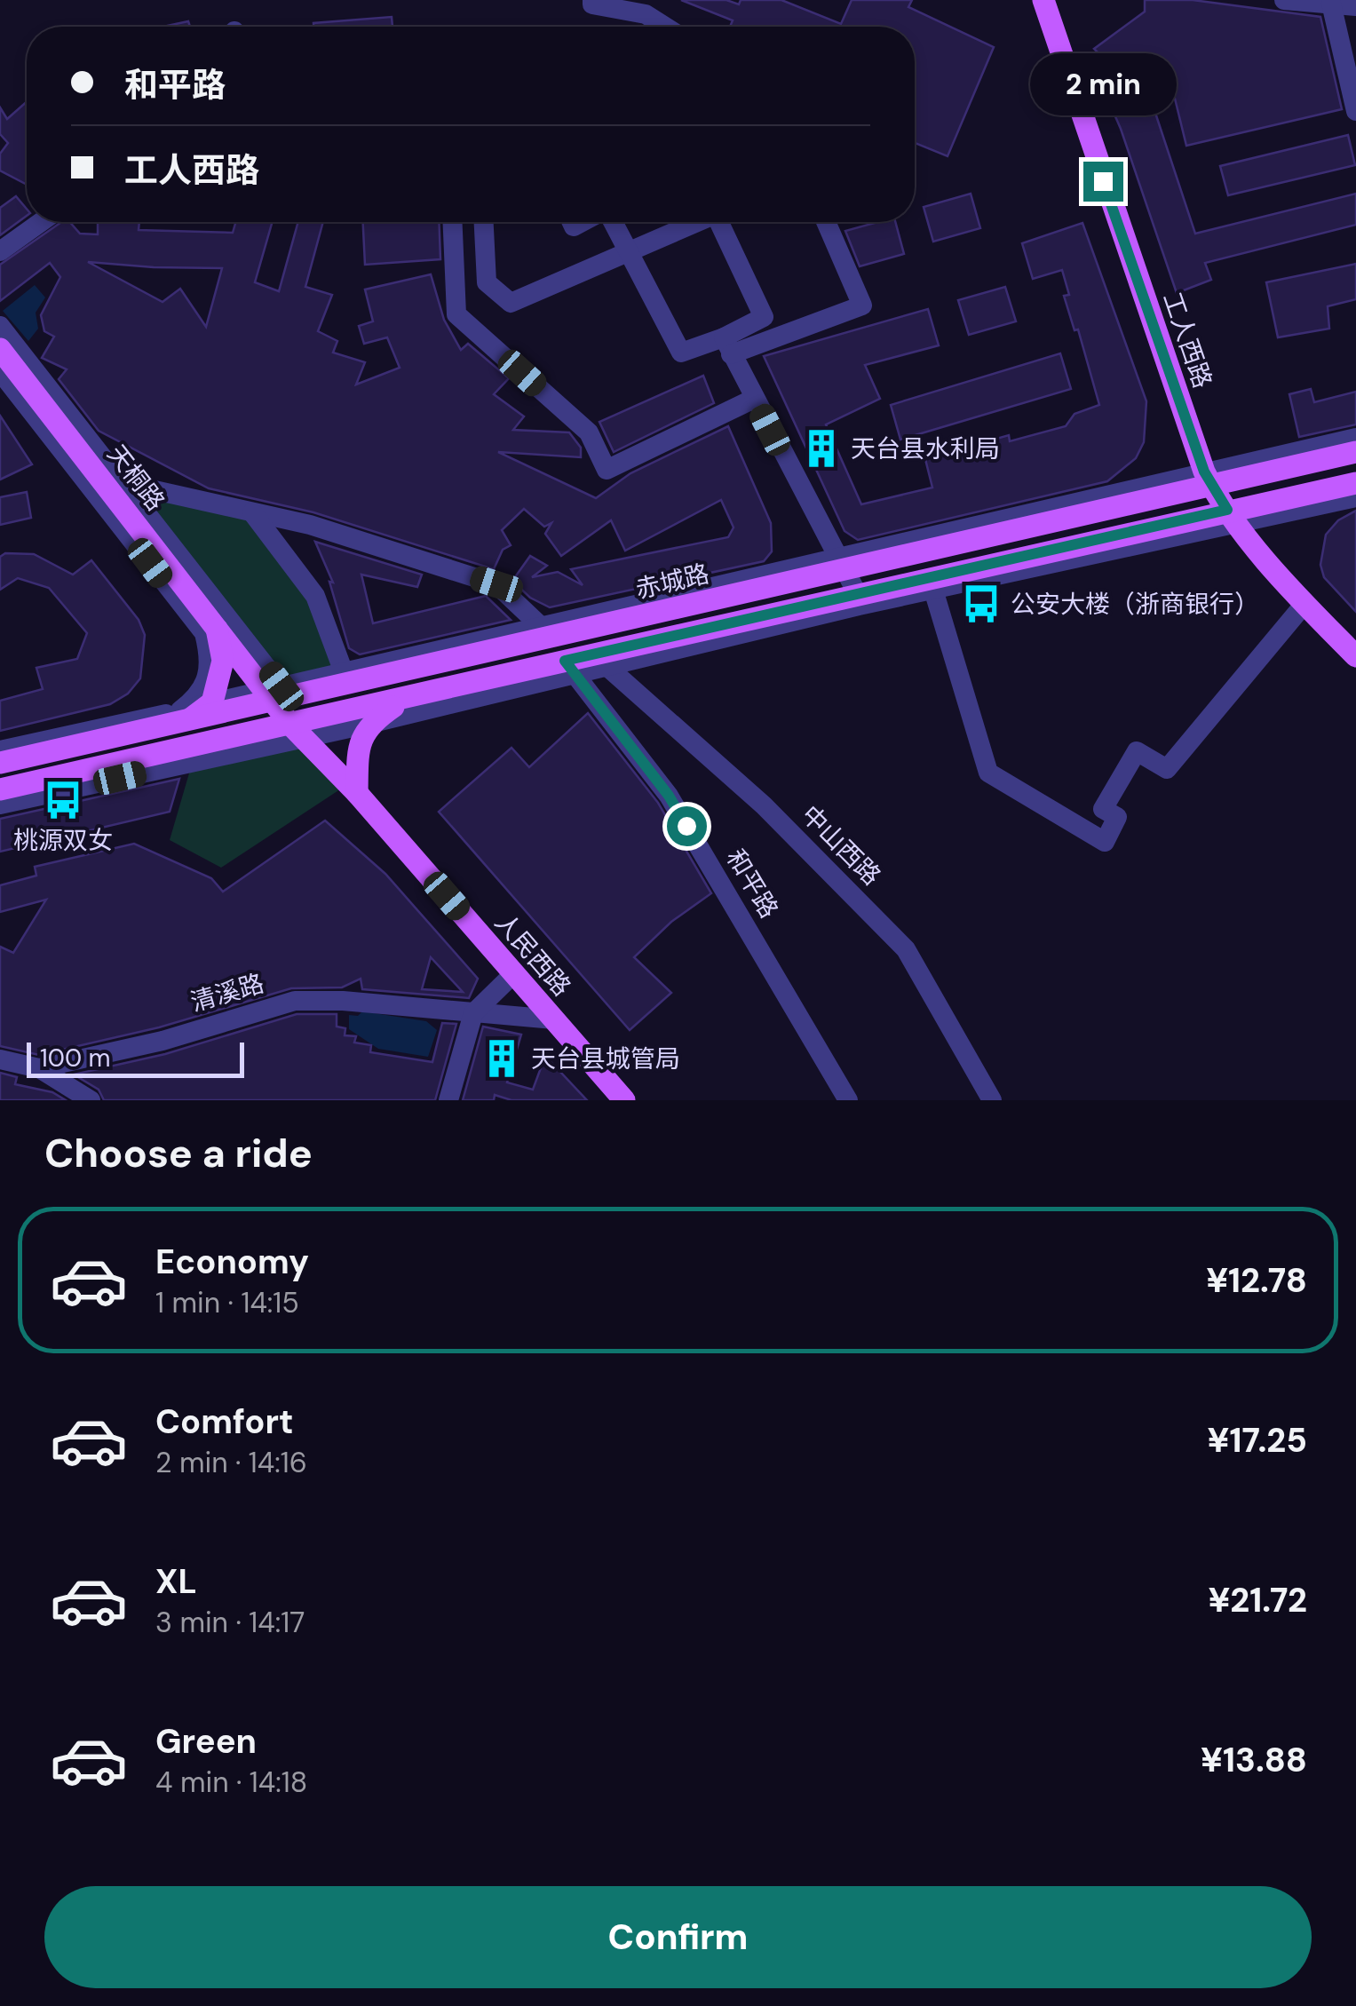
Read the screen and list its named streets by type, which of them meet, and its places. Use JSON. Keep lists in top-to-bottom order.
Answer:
{
  "streets": {
    "main road": [
      "工人西路",
      "天桐路",
      "赤城路",
      "人民西路"
    ],
    "street": ["中山西路", "和平路", "清溪路"]
  },
  "crossings": [
    ["工人西路", "赤城路"],
    ["天桐路", "赤城路"],
    ["天桐路", "人民西路"],
    ["人民西路", "清溪路"]
  ],
  "places": {
    "building": ["天台县水利局", "天台县城管局"],
    "bus stop": ["公安大楼（浙商银行）", "桃源双女"]
  },
  "scale_bar": "100 m",
  "page": {
    "banner": ["和平路", "工人西路"],
    "bubble": "2 min",
    "scale": "100 m",
    "heading": "Choose a ride",
    "list": [
      {
        "name": "Economy",
        "note": "1 min · 14:15",
        "value": "¥12.78"
      },
      {
        "name": "Comfort",
        "note": "2 min · 14:16",
        "value": "¥17.25"
      },
      {
        "name": "XL",
        "note": "3 min · 14:17",
        "value": "¥21.72"
      },
      {
        "name": "Green",
        "note": "4 min · 14:18",
        "value": "¥13.88"
      }
    ],
    "buttons": "Confirm"
  }
}
